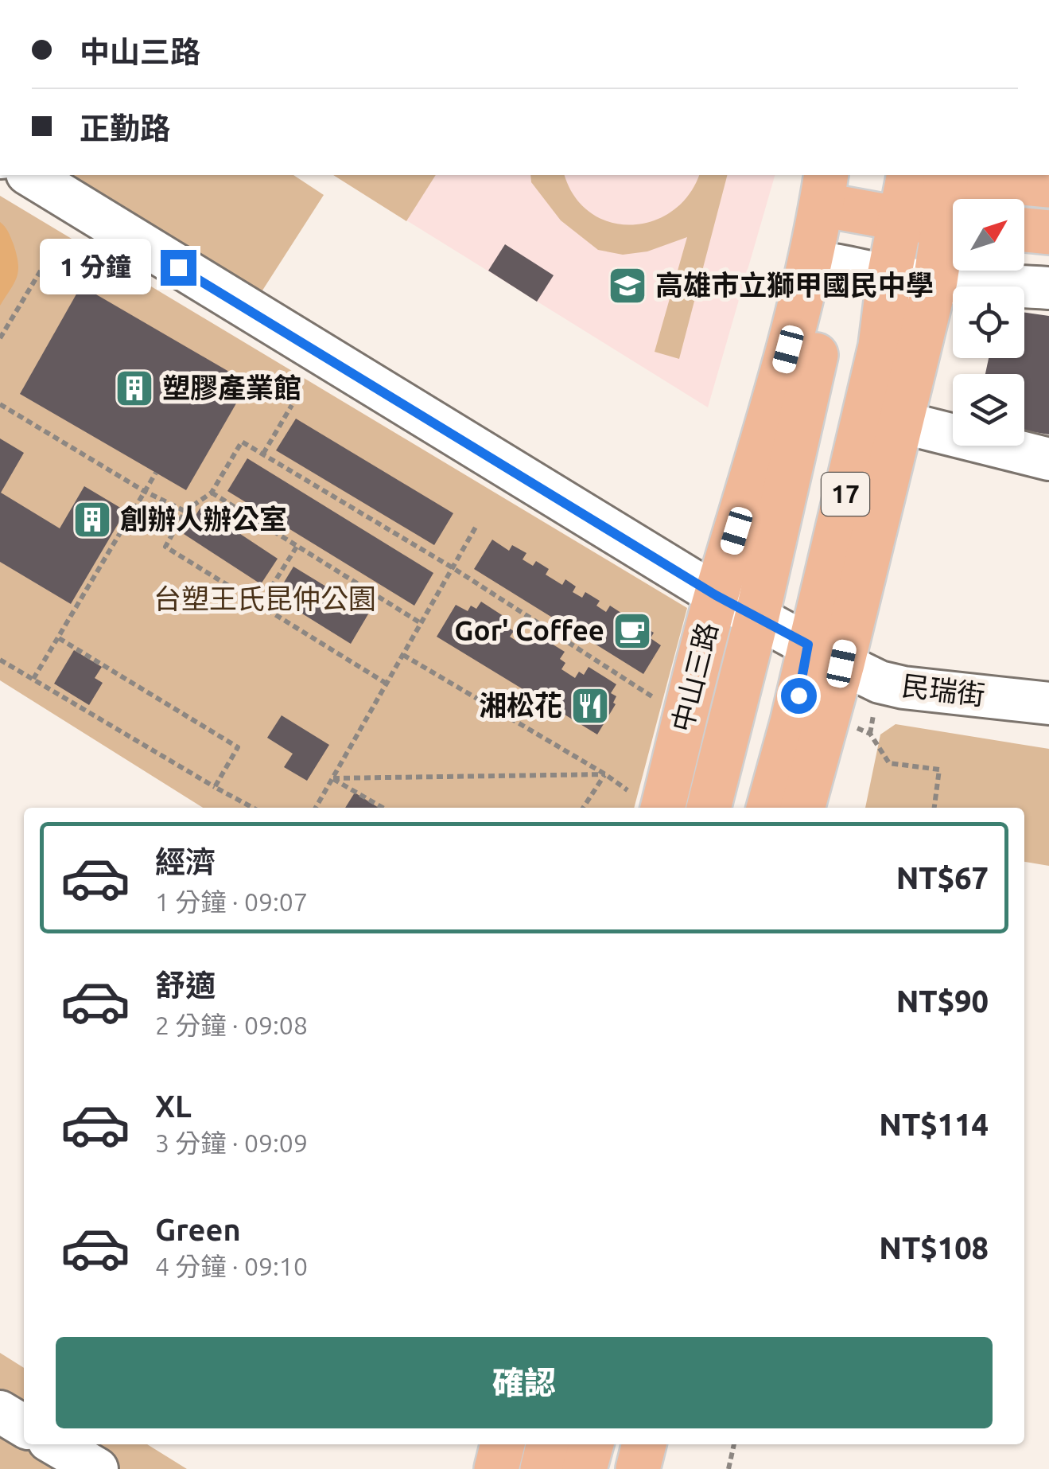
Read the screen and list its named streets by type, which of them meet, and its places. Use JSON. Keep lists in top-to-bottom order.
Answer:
{
  "streets": {
    "main road": ["17", "中山三路"],
    "street": ["民瑞街"]
  },
  "crossings": [
    ["17", "民瑞街"],
    ["中山三路", "民瑞街"]
  ],
  "parks": ["台塑王氏昆仲公園"],
  "places": {
    "school or university": ["高雄市立獅甲國民中學"],
    "building": ["塑膠產業館", "創辦人辦公室"],
    "cafe": ["Gor' Coffee"],
    "restaurant": ["湘松花"]
  },
  "north": "top right",
  "page": {
    "banner": ["中山三路", "正勤路"],
    "bubble": "1 分鐘",
    "list": [
      {
        "name": "經濟",
        "note": "1 分鐘 · 09:07",
        "value": "NT$67"
      },
      {
        "name": "舒適",
        "note": "2 分鐘 · 09:08",
        "value": "NT$90"
      },
      {
        "name": "XL",
        "note": "3 分鐘 · 09:09",
        "value": "NT$114"
      },
      {
        "name": "Green",
        "note": "4 分鐘 · 09:10",
        "value": "NT$108"
      }
    ],
    "buttons": "確認"
  }
}
